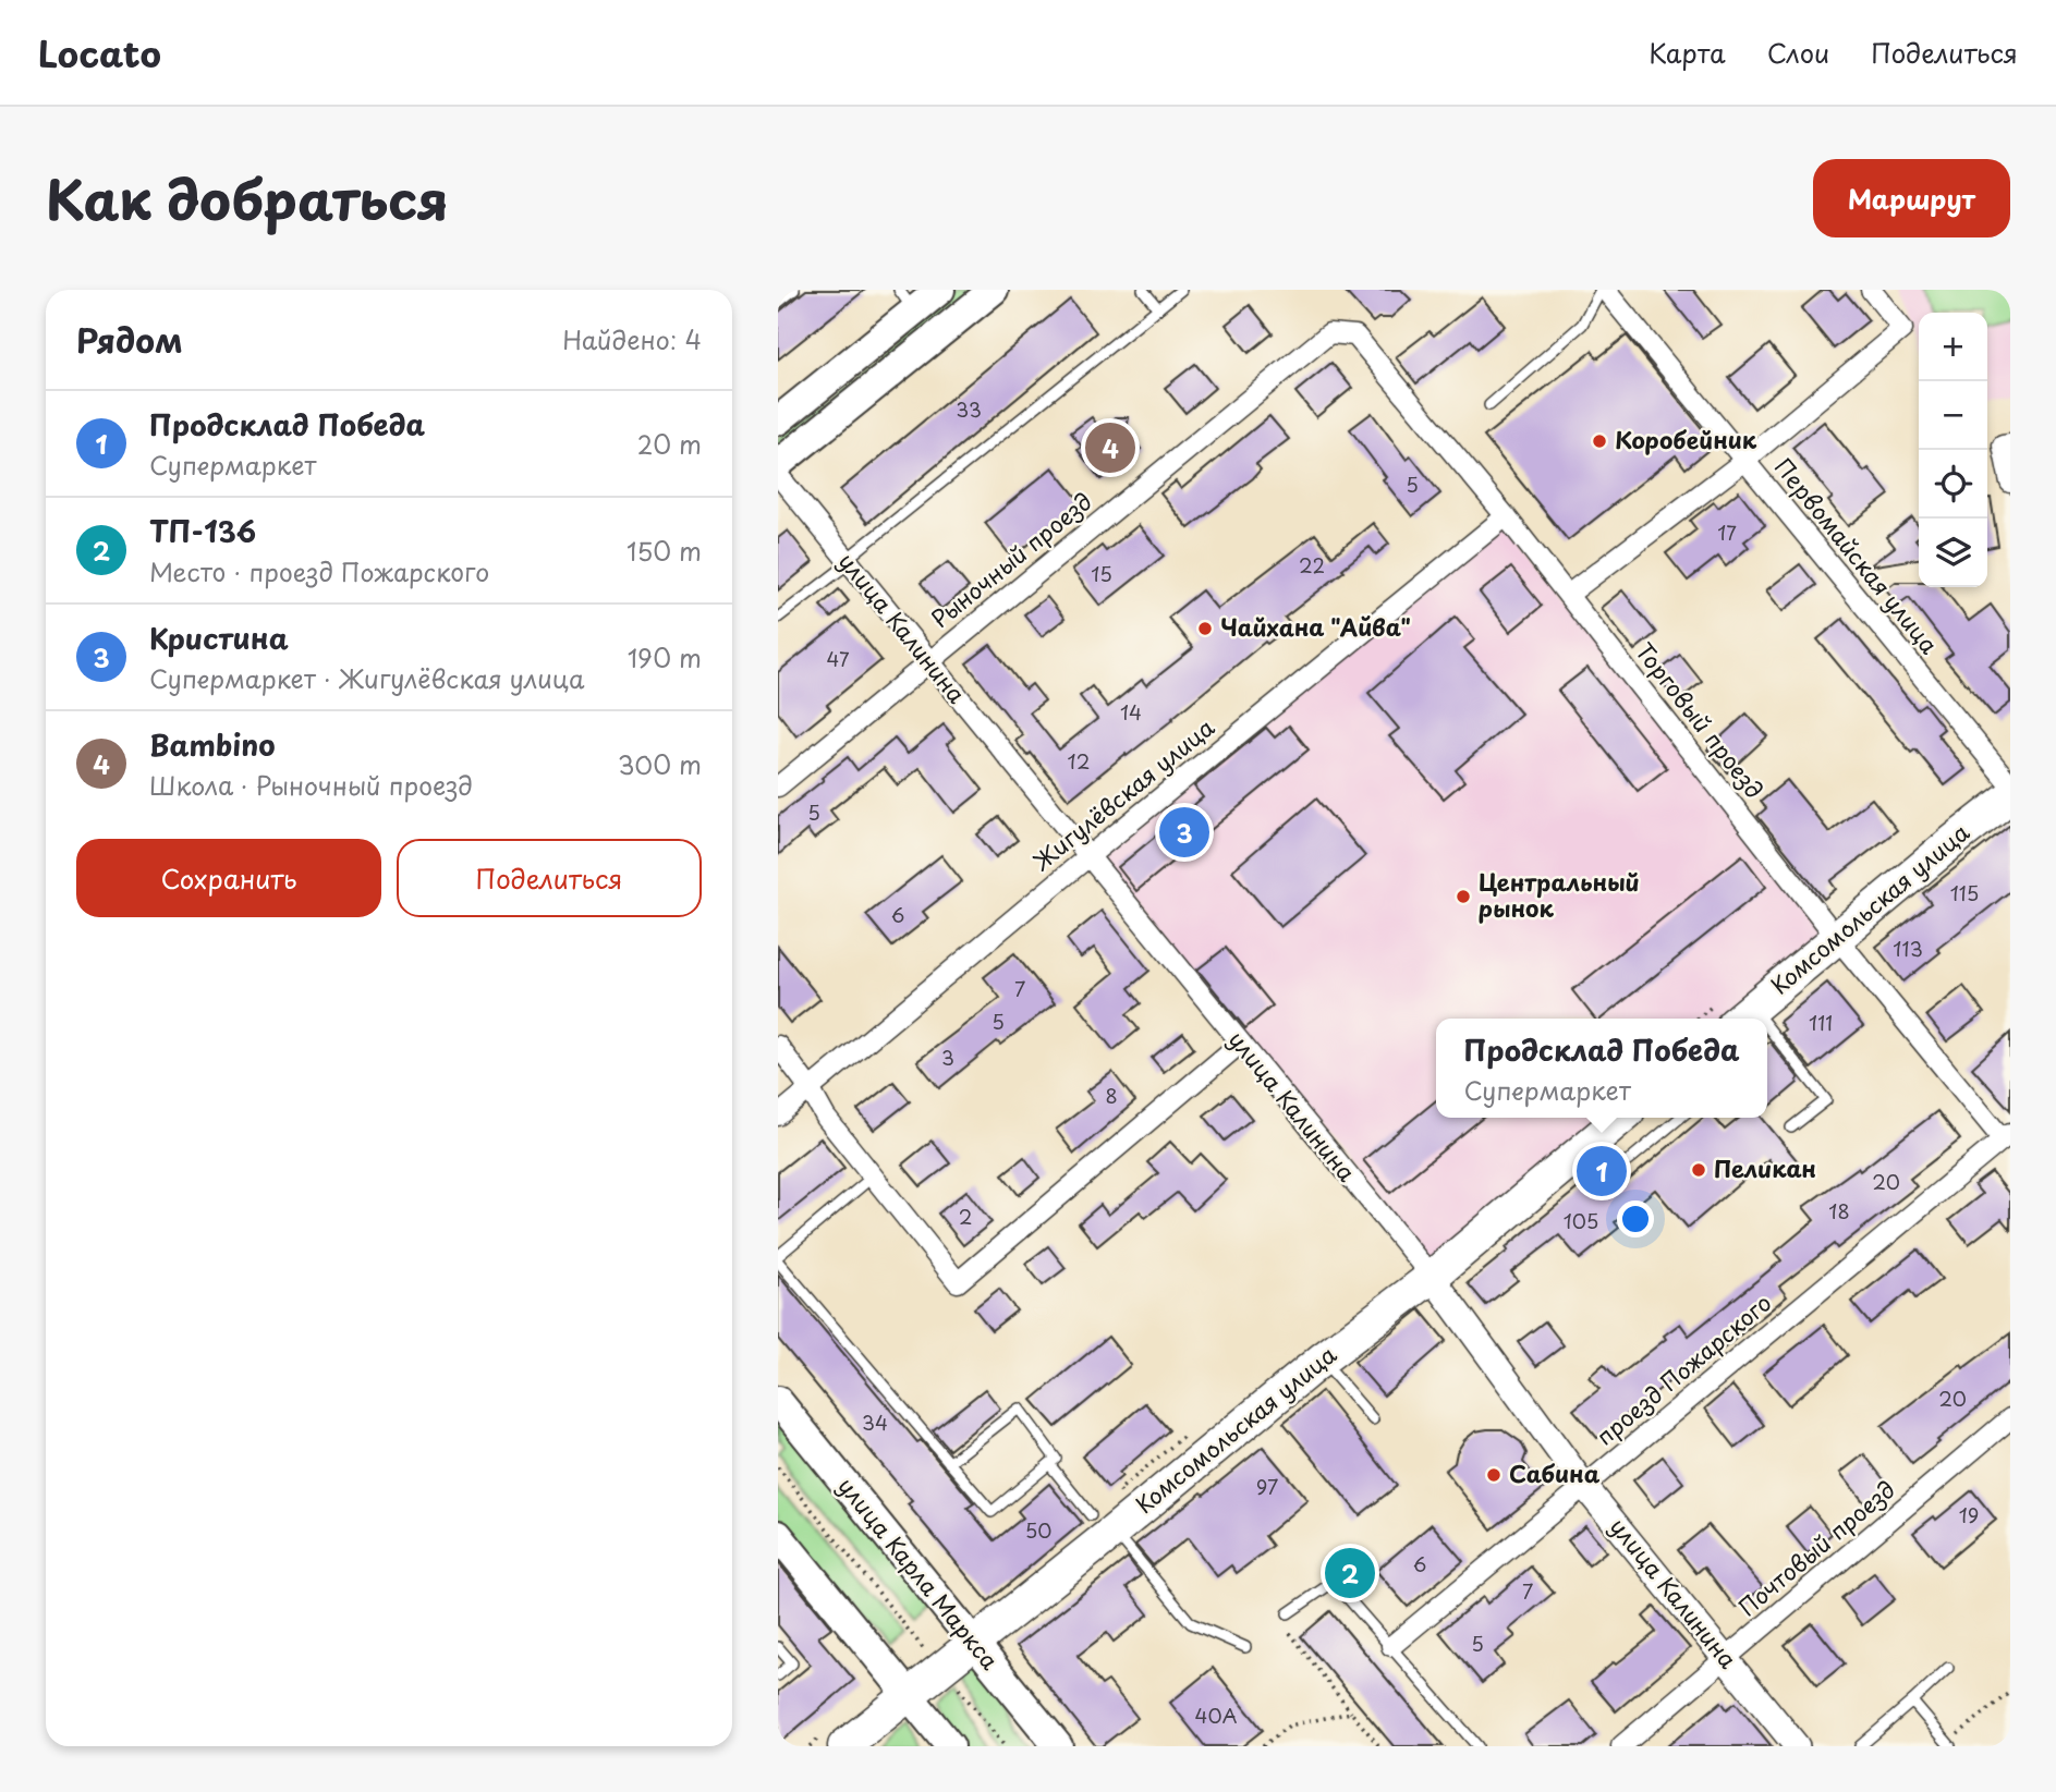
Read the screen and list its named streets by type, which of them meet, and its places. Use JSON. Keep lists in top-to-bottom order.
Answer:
{
  "streets": {
    "main road": ["Комсомольская улица", "улица Карла Маркса"],
    "street": [
      "Первомайская улица",
      "Рыночный проезд",
      "улица Калинина",
      "Торговый проезд",
      "Жигулёвская улица",
      "проезд Пожарского",
      "Почтовый проезд"
    ]
  },
  "crossings": [
    ["Рыночный проезд", "улица Калинина"],
    ["Рыночный проезд", "Торговый проезд"],
    ["улица Калинина", "Жигулёвская улица"],
    ["улица Калинина", "Комсомольская улица"],
    ["улица Калинина", "проезд Пожарского"],
    ["улица Калинина", "Почтовый проезд"],
    ["Торговый проезд", "Жигулёвская улица"],
    ["Торговый проезд", "Комсомольская улица"],
    ["Торговый проезд", "проезд Пожарского"],
    ["Комсомольская улица", "улица Карла Маркса"]
  ],
  "places": [
    "Коробейник",
    "Чайхана \"Айва\"",
    "Центральный рынок",
    "Пеликан",
    "Сабина"
  ],
  "house_numbers": [
    "33",
    "5",
    "17",
    "22",
    "15",
    "47",
    "14",
    "12",
    "5",
    "115",
    "6",
    "113",
    "7",
    "5",
    "111",
    "3",
    "8",
    "20",
    "18",
    "2",
    "105",
    "20",
    "34",
    "97",
    "19",
    "50",
    "6",
    "7",
    "5",
    "40А"
  ],
  "page": {
    "header": "Locato",
    "nav": ["Карта", "Слои", "Поделиться"],
    "title": "Как добраться",
    "buttons": [
      "Маршрут",
      ["Сохранить", "Поделиться"]
    ],
    "heading": ["Рядом", "Найдено: 4"],
    "map_buttons": ["+", "−"],
    "list": [
      {
        "mark": "1",
        "name": "Продсклад Победа",
        "note": "Супермаркет",
        "value": "20 m"
      },
      {
        "mark": "2",
        "name": "ТП-136",
        "note": "Место · проезд Пожарского",
        "value": "150 m"
      },
      {
        "mark": "3",
        "name": "Кристина",
        "note": "Супермаркет · Жигулёвская улица",
        "value": "190 m"
      },
      {
        "mark": "4",
        "name": "Bambino",
        "note": "Школа · Рыночный проезд",
        "value": "300 m"
      }
    ],
    "pins": [
      "4",
      "3",
      "1",
      "2"
    ],
    "popup": ["Продсклад Победа", "Супермаркет"]
  }
}
